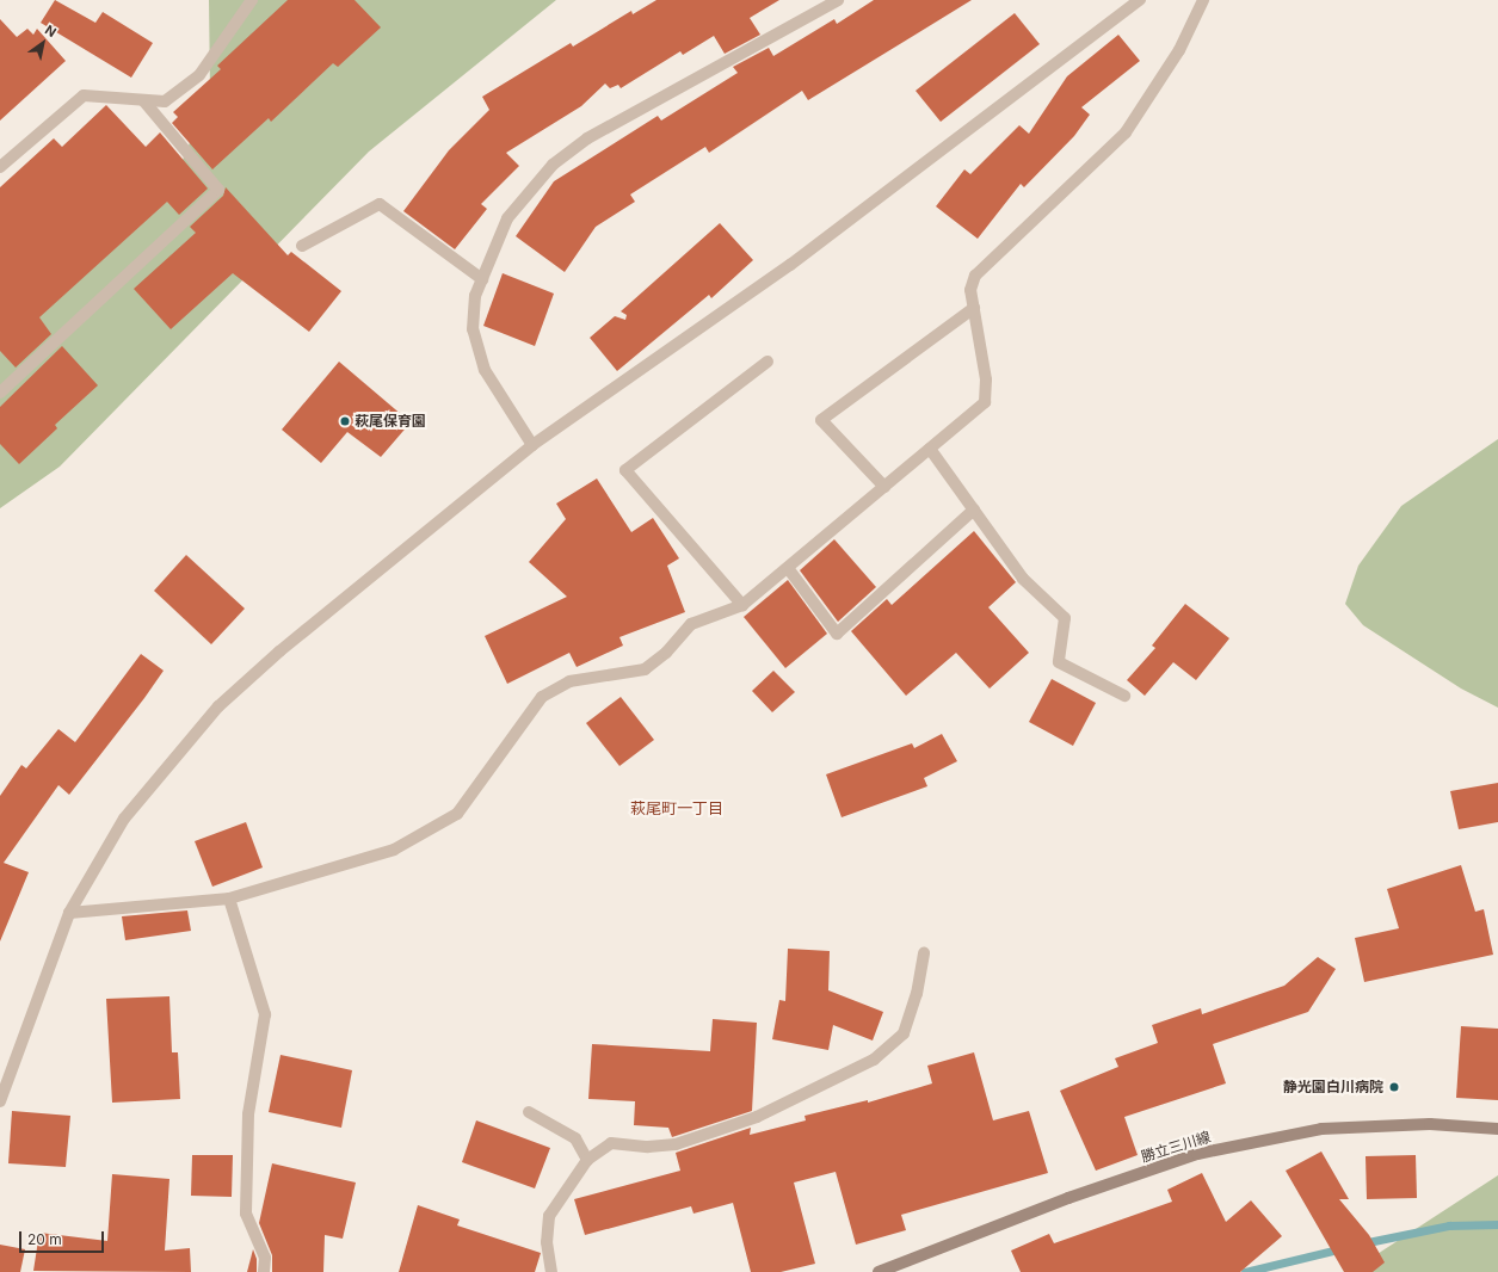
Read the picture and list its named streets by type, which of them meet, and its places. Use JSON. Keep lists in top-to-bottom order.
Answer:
{
  "streets": {
    "main road": ["勝立三川線"]
  },
  "districts": ["萩尾町一丁目"],
  "places": ["萩尾保育園", "静光園白川病院"],
  "scale_bar": "20 m",
  "north": "top right"
}
